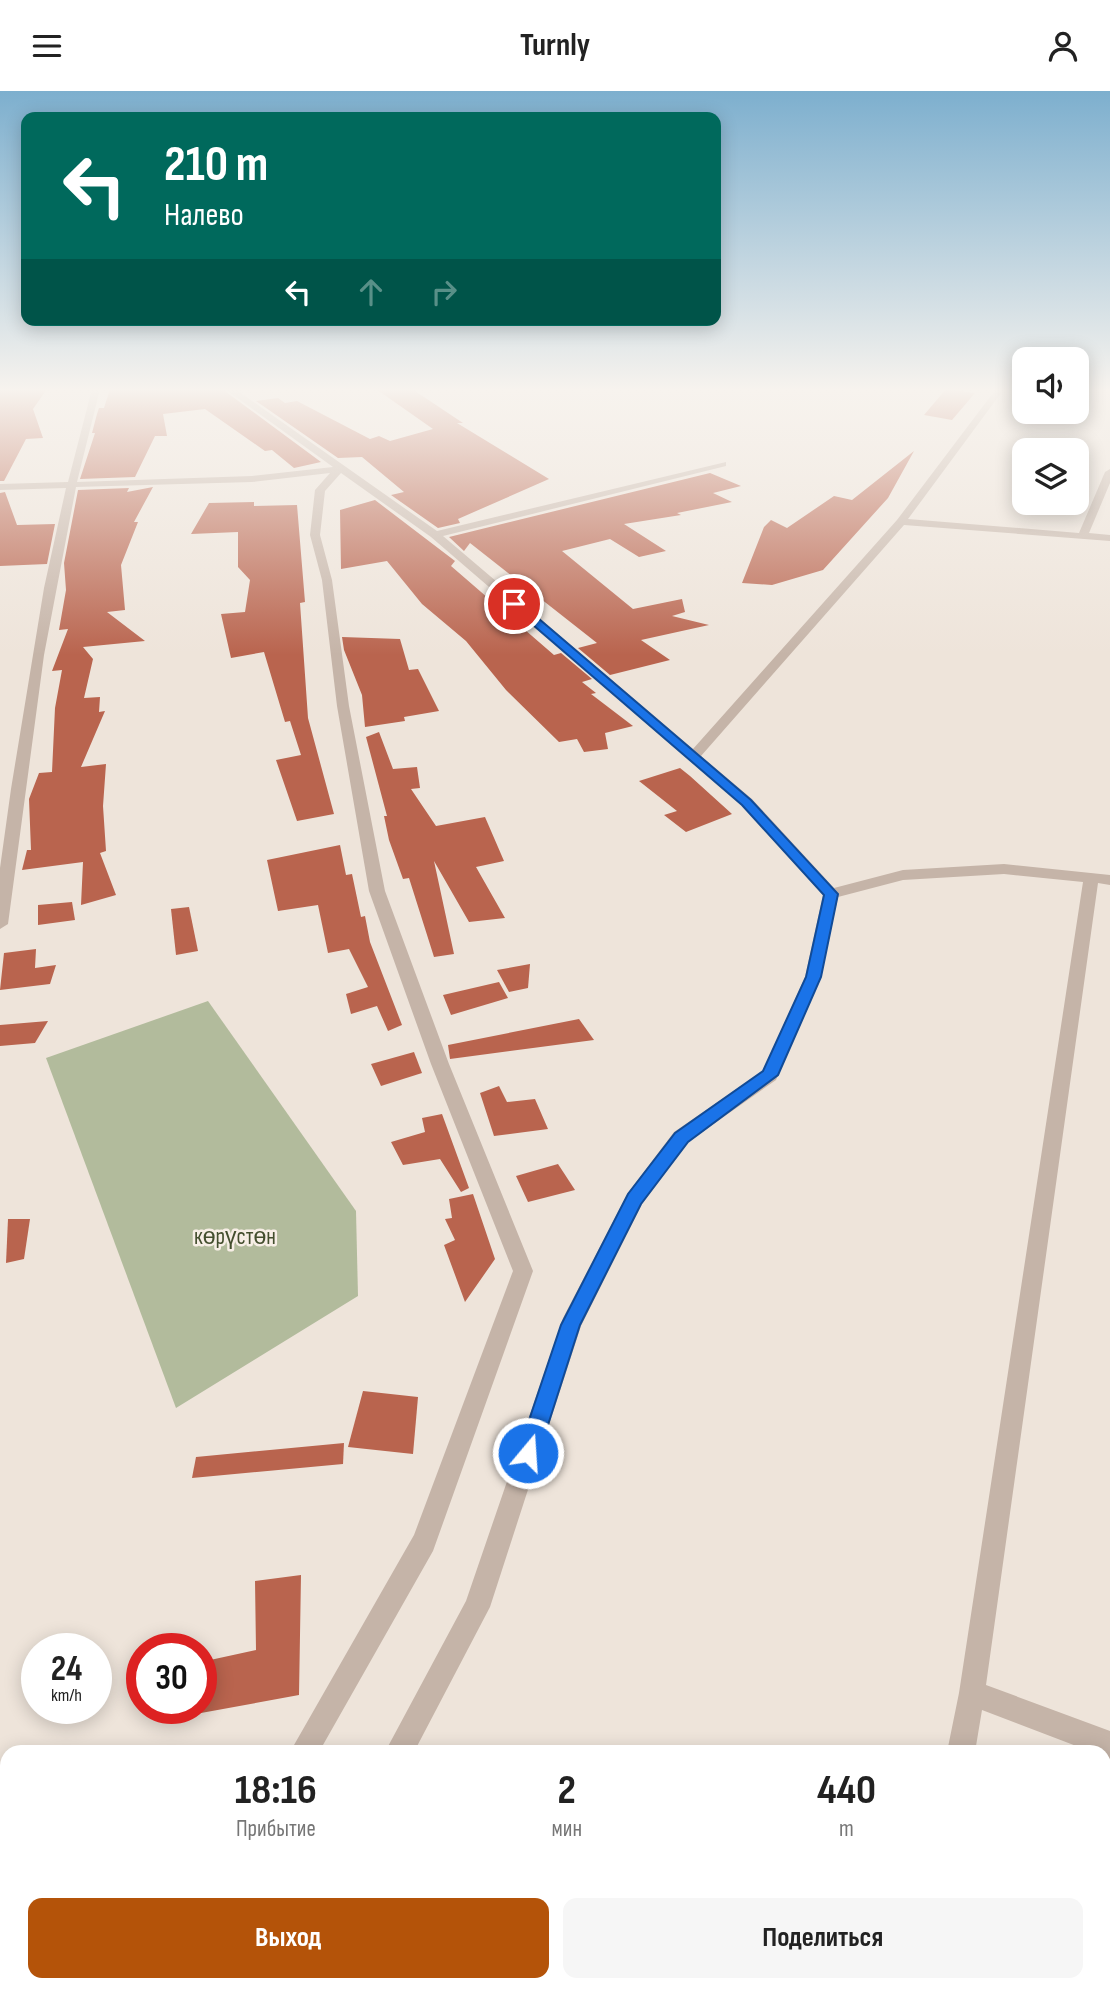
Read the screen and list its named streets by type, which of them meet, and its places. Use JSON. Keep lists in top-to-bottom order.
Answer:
{
  "parks": ["көрүстөн"],
  "page": {
    "header": "Turnly",
    "turn": ["210 m", "Налево"],
    "speed": "24 km/h",
    "limit": "30",
    "eta": [
      "18:16",
      "Прибытие",
      "2",
      "мин",
      "440",
      "m"
    ],
    "buttons": ["Выход", "Поделиться"]
  }
}
